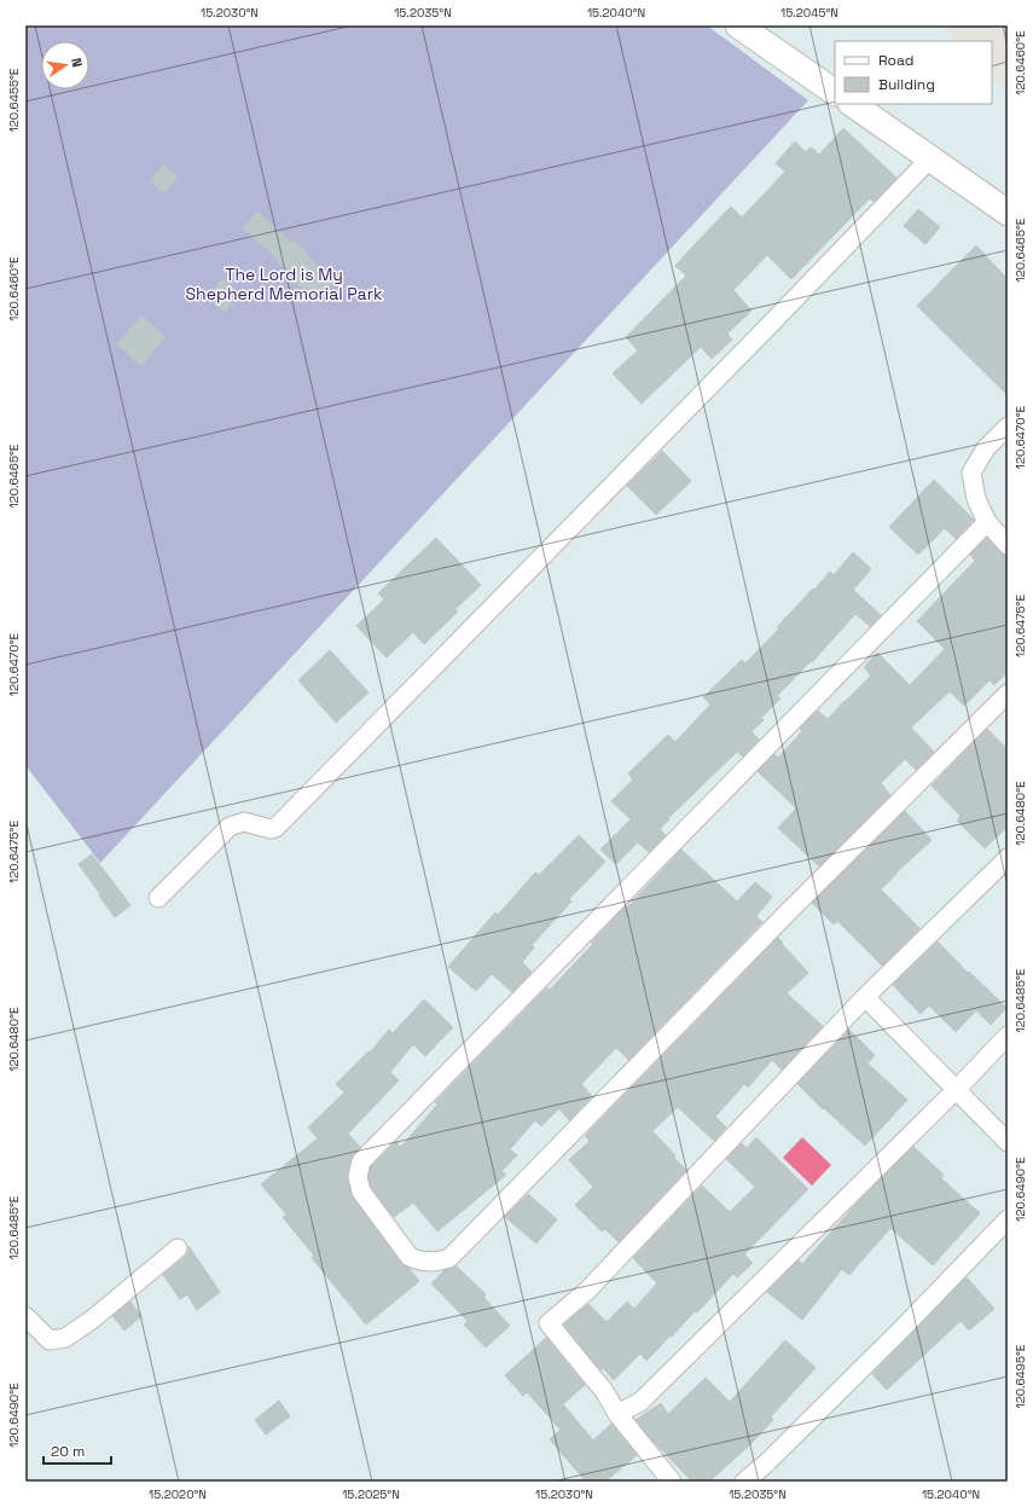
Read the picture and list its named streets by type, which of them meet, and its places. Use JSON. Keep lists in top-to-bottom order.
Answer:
{
  "parks": ["The Lord is My Shepherd Memorial Park"],
  "legend": ["Road", "Building"],
  "scale_bar": "20 m",
  "north": "right",
  "coordinates": [
    "15.2030°N",
    "15.2035°N",
    "15.2040°N",
    "15.2045°N",
    "120.6460°E",
    "120.6455°E",
    "120.6465°E",
    "120.6470°E",
    "120.6475°E",
    "120.6480°E",
    "120.6485°E",
    "120.6490°E",
    "120.6495°E",
    "15.2020°N",
    "15.2025°N"
  ]
}
